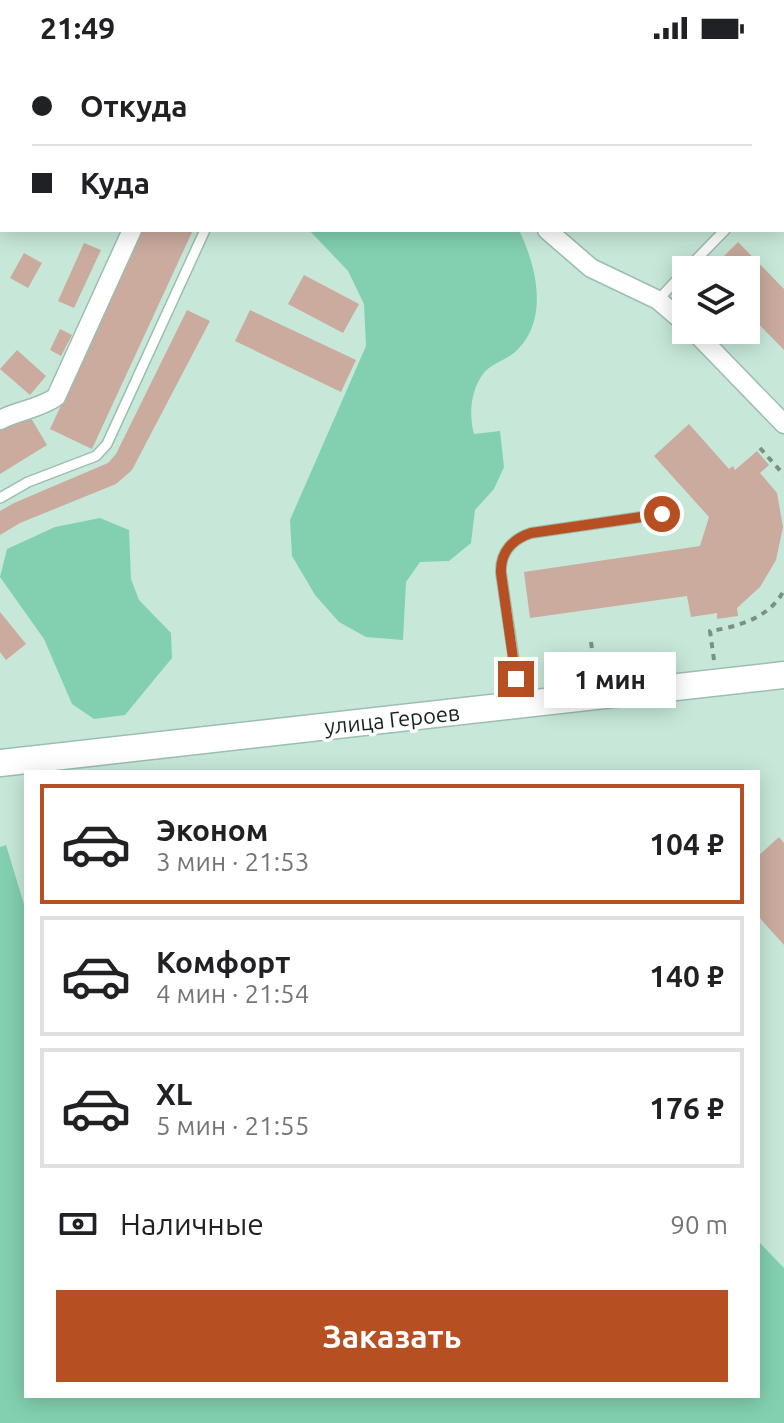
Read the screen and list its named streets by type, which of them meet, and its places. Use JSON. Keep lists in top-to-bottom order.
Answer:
{
  "streets": {
    "street": ["улица Героев"]
  },
  "page": {
    "status": "21:49",
    "banner": ["Откуда", "Куда"],
    "bubble": "1 мин",
    "list": [
      {
        "name": "Эконом",
        "note": "3 мин · 21:53",
        "value": "104 ₽"
      },
      {
        "name": "Комфорт",
        "note": "4 мин · 21:54",
        "value": "140 ₽"
      },
      {
        "name": "XL",
        "note": "5 мин · 21:55",
        "value": "176 ₽"
      }
    ],
    "pay": ["Наличные", "90 m"],
    "buttons": "Заказать"
  }
}
